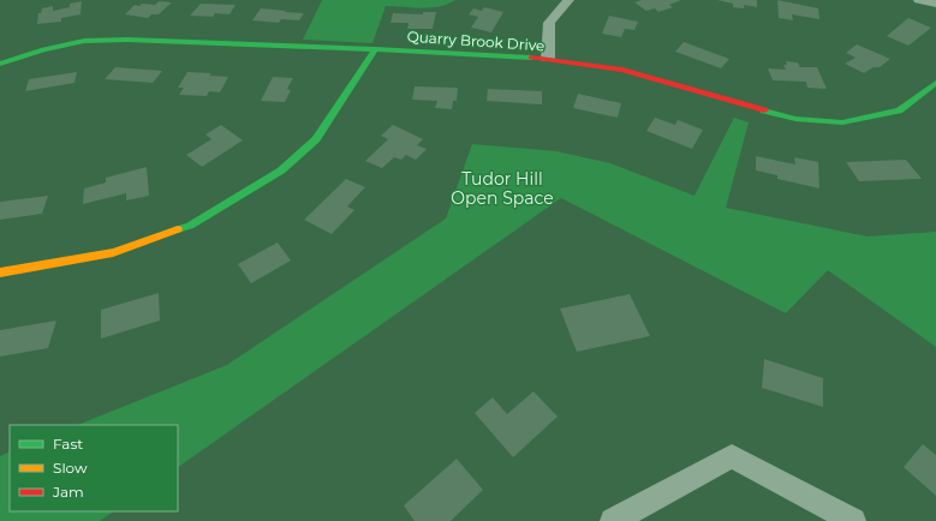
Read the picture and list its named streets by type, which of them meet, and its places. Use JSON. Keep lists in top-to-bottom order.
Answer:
{
  "streets": {
    "street": ["Quarry Brook Drive"]
  },
  "parks": ["Tudor Hill Open Space"],
  "legend": ["Fast", "Slow", "Jam"]
}
